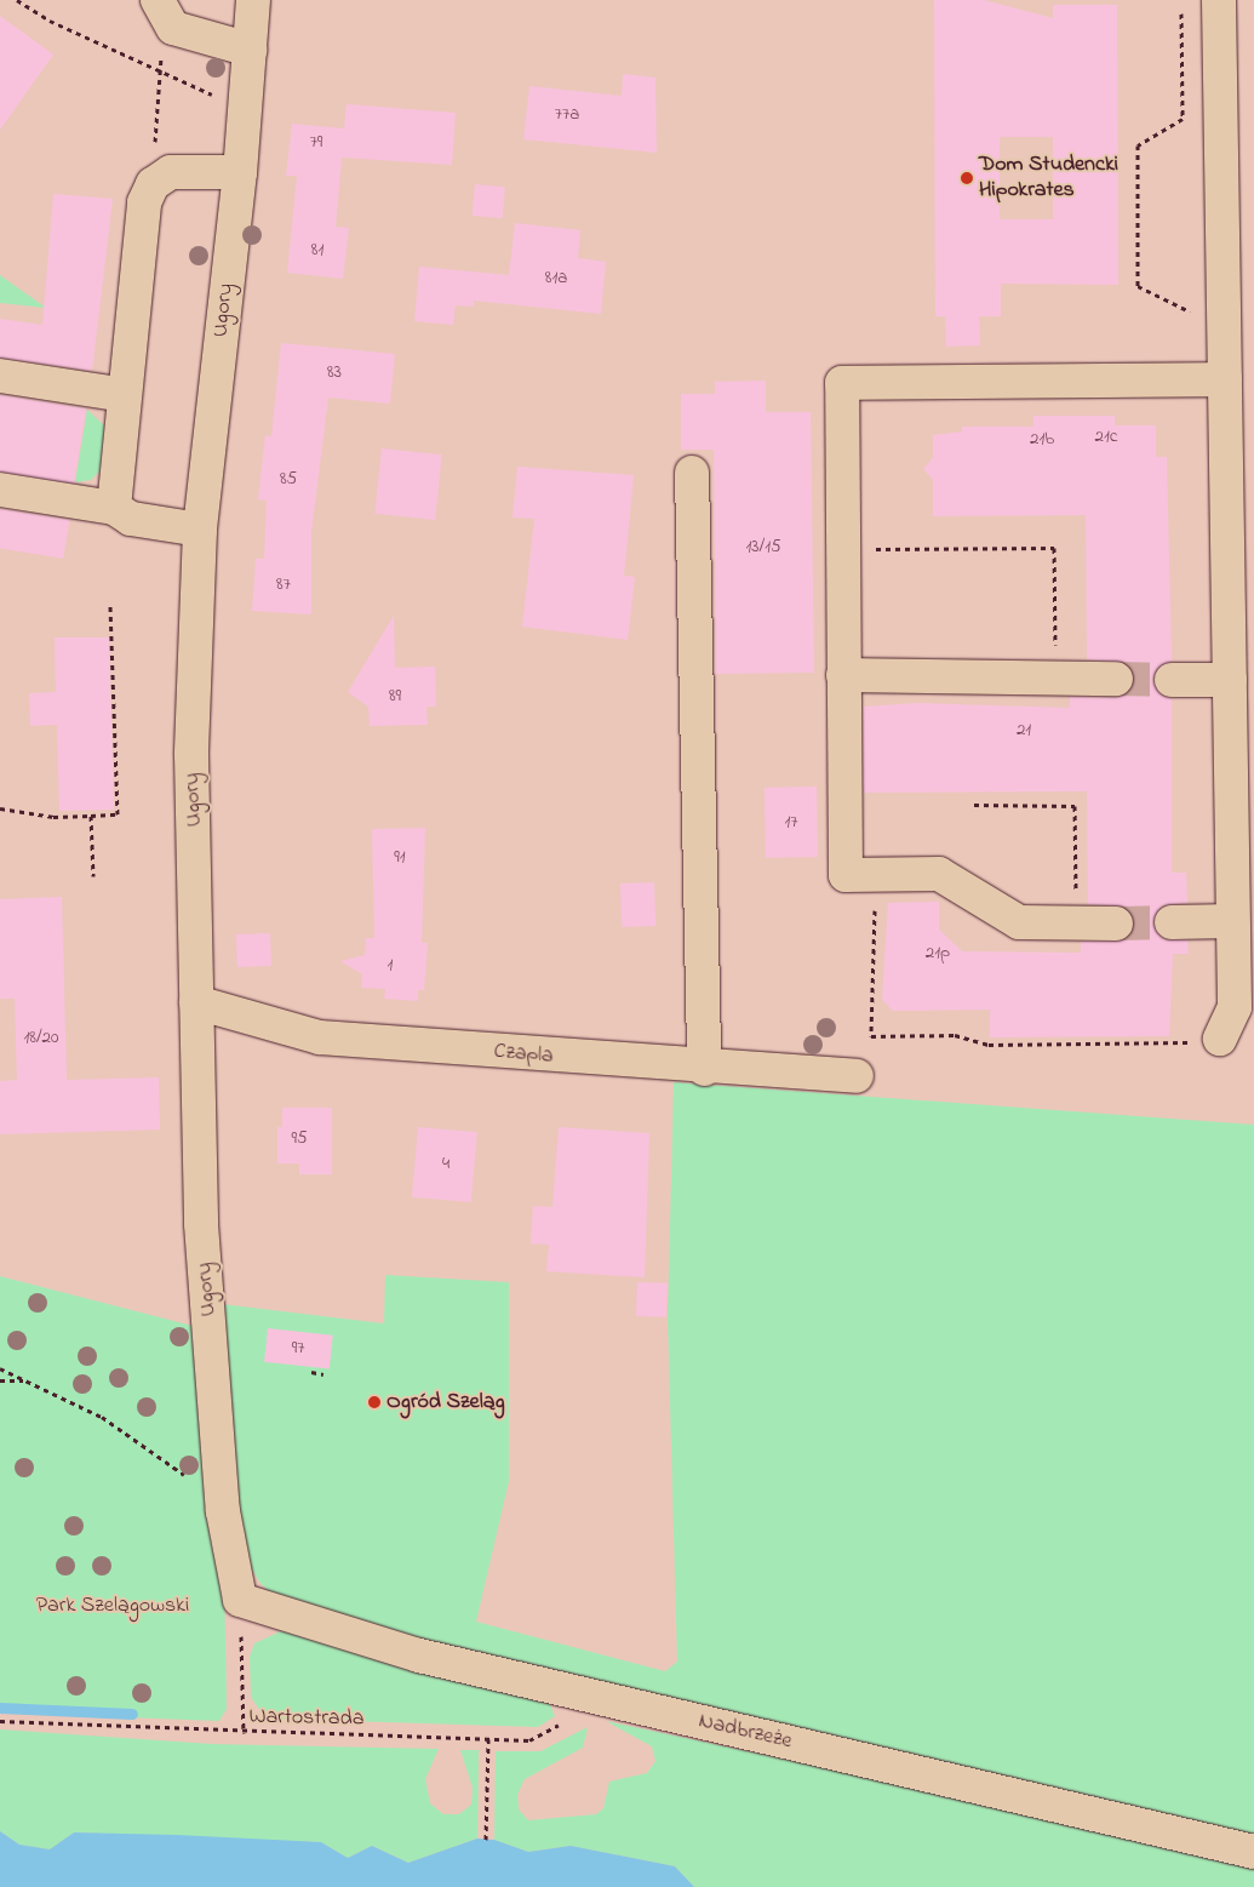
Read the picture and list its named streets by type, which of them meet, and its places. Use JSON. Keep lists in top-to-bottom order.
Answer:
{
  "streets": {
    "street": ["Ugory", "Czapla", "Nadbrzeże"],
    "path": ["Wartostrada"]
  },
  "crossings": [
    ["Ugory", "Czapla"],
    ["Ugory", "Nadbrzeże"],
    ["Wartostrada", "Nadbrzeże"]
  ],
  "parks": ["Park Szelągowski"],
  "places": ["Dom Studencki Hipokrates", "Ogród Szeląg"],
  "house_numbers": [
    "77a",
    "79",
    "81",
    "81a",
    "83",
    "21c",
    "21b",
    "85",
    "13/15",
    "87",
    "89",
    "21",
    "17",
    "91",
    "21p",
    "1",
    "18/20",
    "95",
    "4",
    "97"
  ]
}
